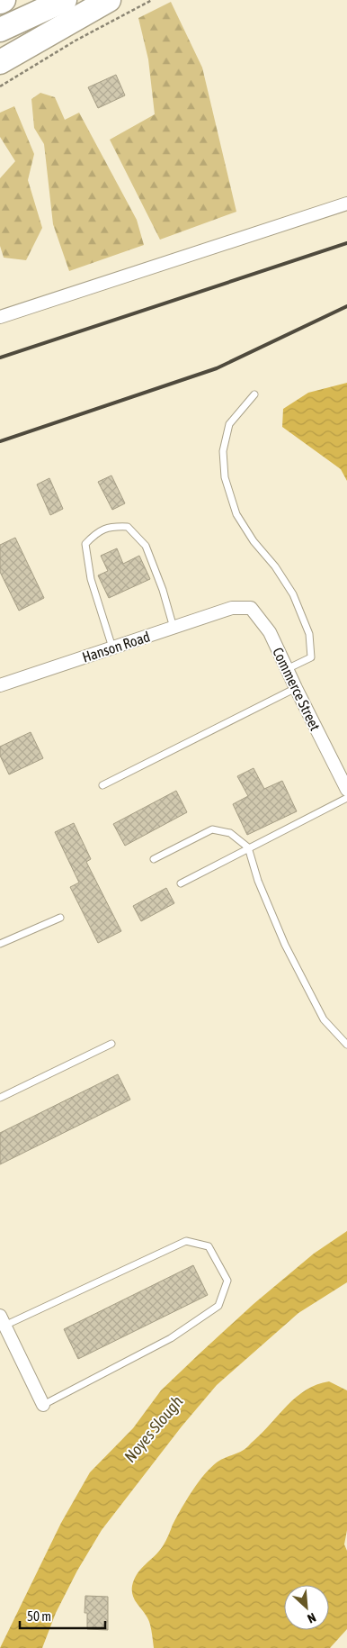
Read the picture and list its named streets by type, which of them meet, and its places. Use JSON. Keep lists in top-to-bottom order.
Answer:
{
  "streets": {
    "street": ["Hanson Road", "Commerce Street"]
  },
  "crossings": [
    ["Hanson Road", "Commerce Street"]
  ],
  "water": ["Noyes Slough"],
  "scale_bar": "50 m",
  "north": "bottom right"
}
